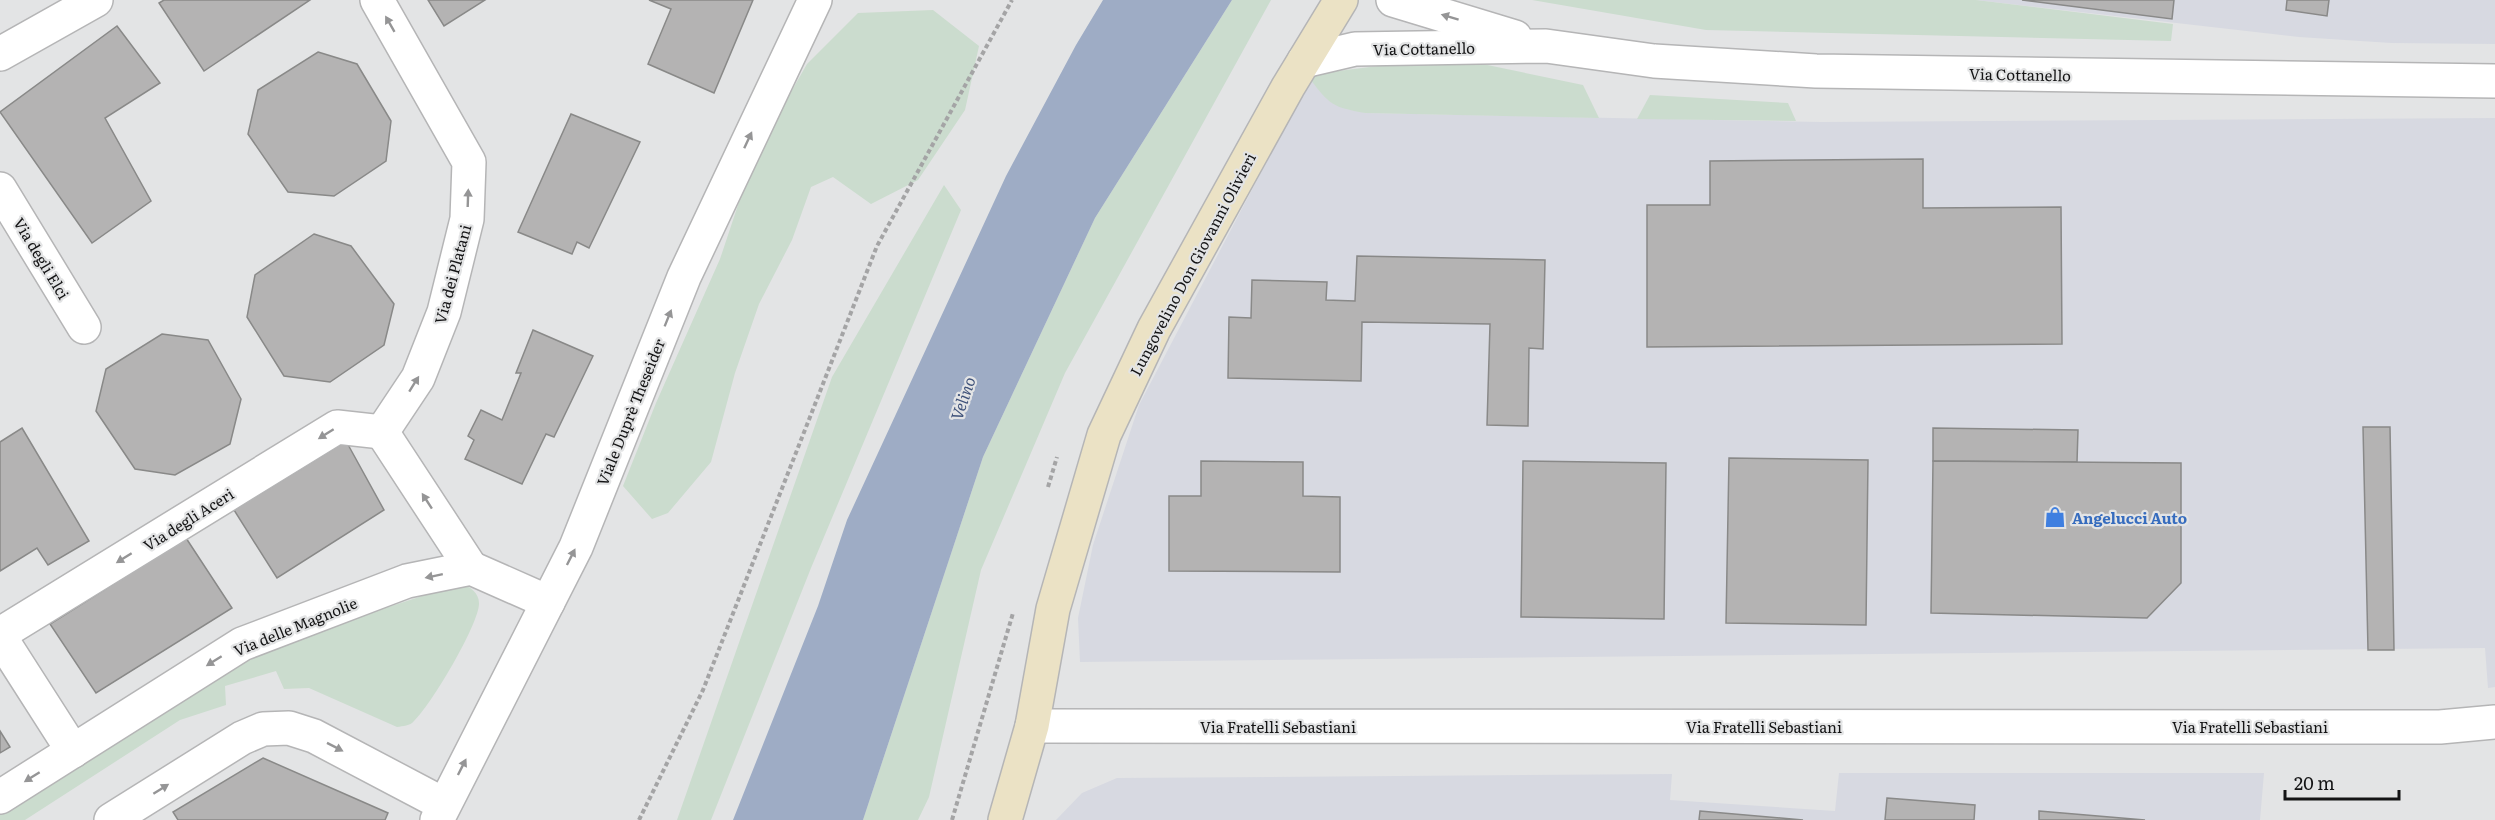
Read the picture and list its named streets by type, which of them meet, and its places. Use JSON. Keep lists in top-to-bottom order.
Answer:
{
  "streets": {
    "street": [
      "Via Cottanello",
      "Via degli Elci",
      "Lungovelino Don Giovanni Olivieri",
      "Via dei Platani",
      "Viale Duprè Theseider",
      "Via degli Aceri",
      "Via delle Magnolie",
      "Via Fratelli Sebastiani"
    ]
  },
  "crossings": [
    ["Via Cottanello", "Lungovelino Don Giovanni Olivieri"],
    ["Lungovelino Don Giovanni Olivieri", "Via Fratelli Sebastiani"],
    ["Via dei Platani", "Via degli Aceri"]
  ],
  "one_way": [
    "Via dei Platani",
    "Viale Duprè Theseider",
    "Via degli Aceri",
    "Via delle Magnolie"
  ],
  "water": ["Velino"],
  "places": {
    "shop": ["Angelucci Auto"]
  },
  "scale_bar": "20 m"
}
